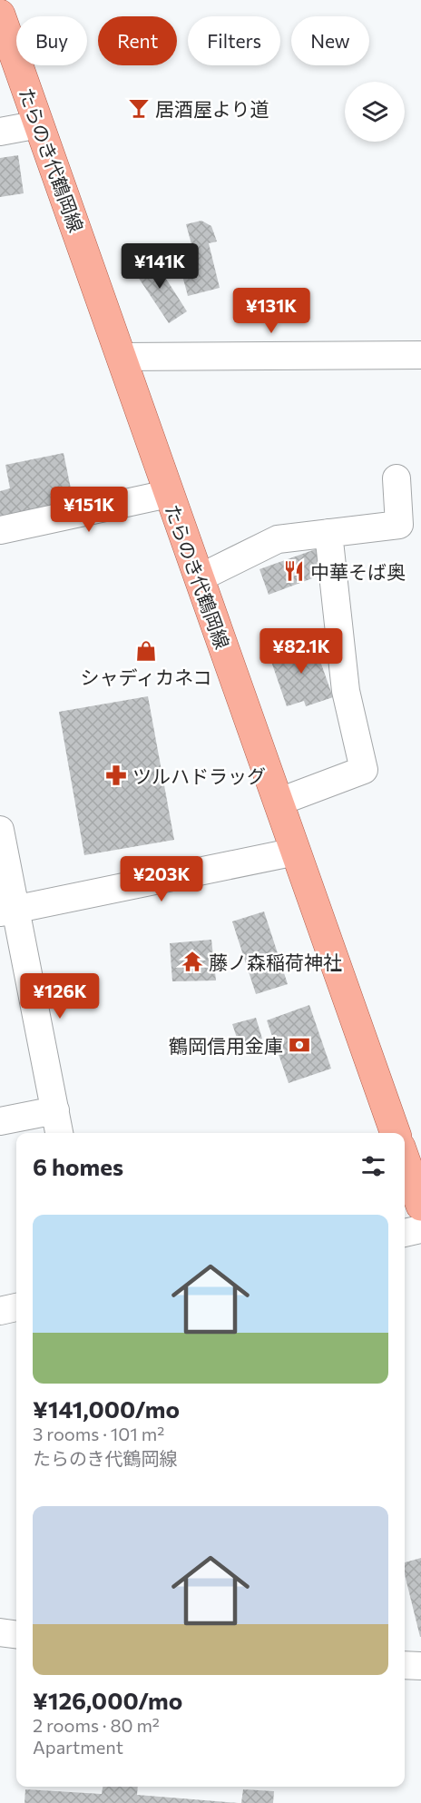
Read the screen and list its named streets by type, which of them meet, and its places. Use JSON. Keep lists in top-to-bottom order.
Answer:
{
  "streets": {
    "main road": ["たらのき代鶴岡線"]
  },
  "places": {
    "bar": ["居酒屋より道"],
    "restaurant": ["中華そば奥"],
    "shop": ["シャディカネコ"],
    "pharmacy": ["ツルハドラッグ"],
    "temple": ["藤ノ森稲荷神社"],
    "bank": ["鶴岡信用金庫"]
  },
  "page": {
    "chip": [
      "Buy",
      "Rent",
      "Filters",
      "New"
    ],
    "price": [
      "¥141K",
      "¥131K",
      "¥151K",
      "¥82.1K",
      "¥203K",
      "¥126K"
    ],
    "heading": "6 homes",
    "list": [
      {
        "name": "¥141,000/mo",
        "note": "3 rooms · 101 m² · たらのき代鶴岡線"
      },
      {
        "name": "¥126,000/mo",
        "note": "2 rooms · 80 m² · Apartment"
      }
    ]
  }
}
